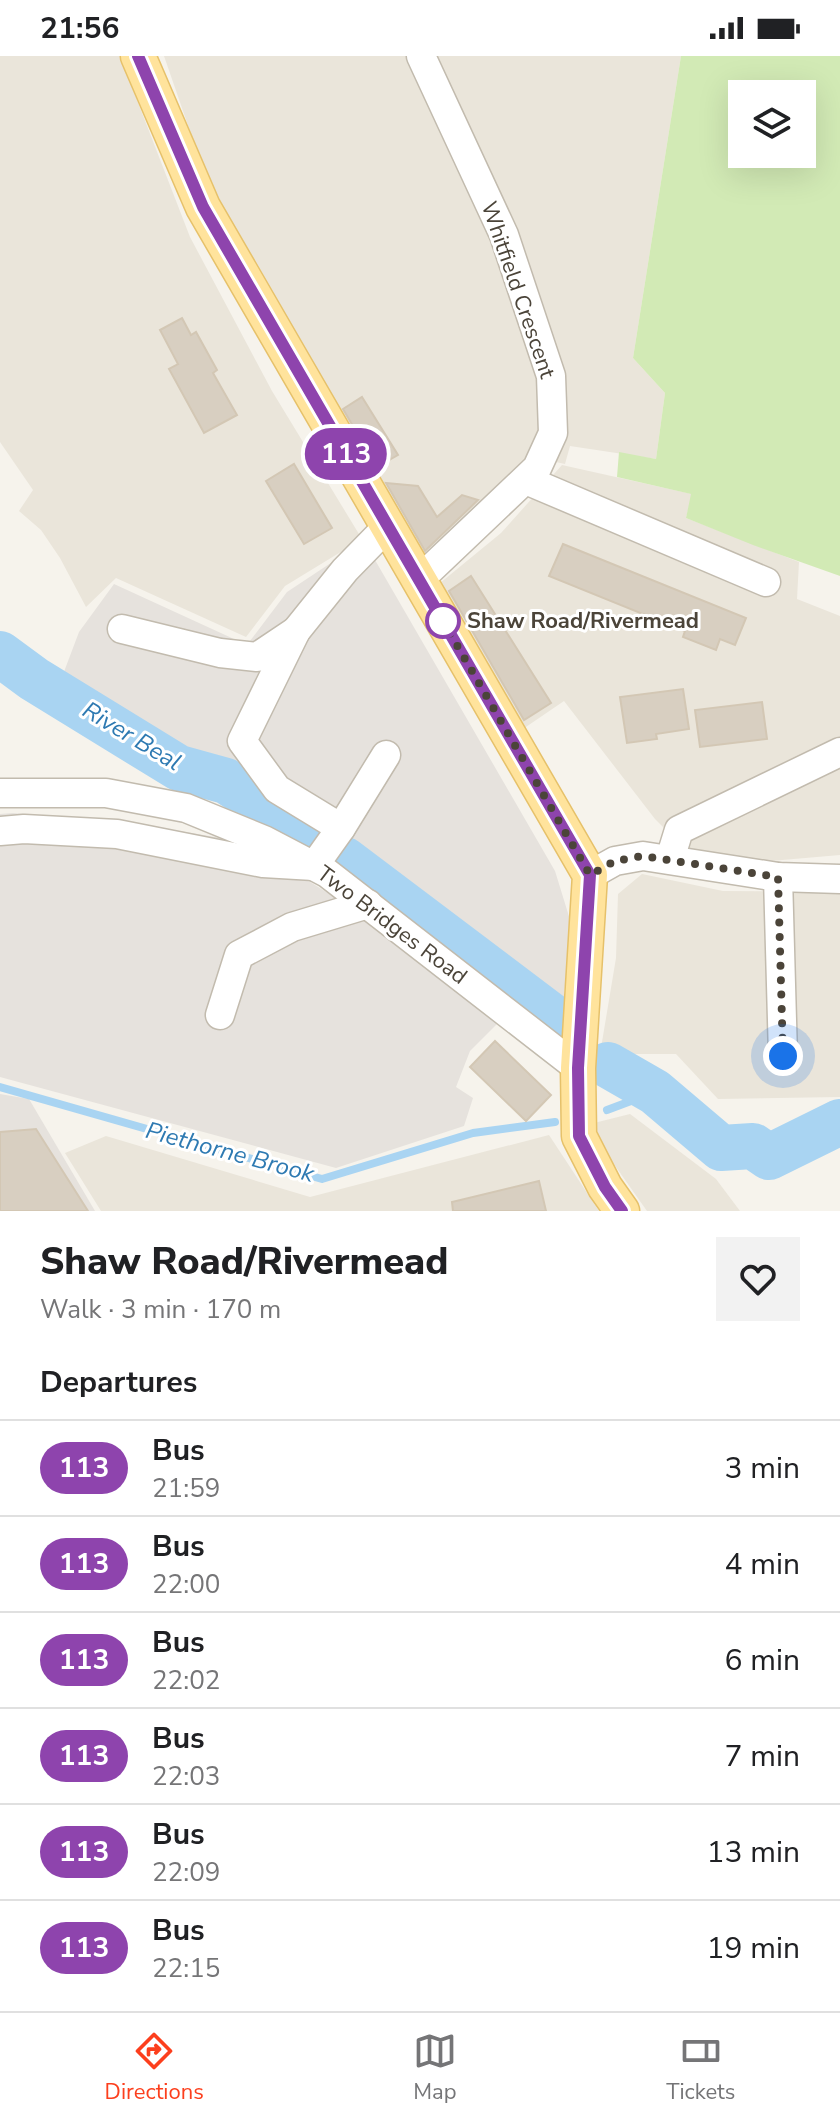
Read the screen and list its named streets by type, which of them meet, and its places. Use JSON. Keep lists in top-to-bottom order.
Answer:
{
  "streets": {
    "street": ["Whitfield Crescent", "Two Bridges Road"]
  },
  "water": ["River Beal", "Piethorne Brook"],
  "places": ["Shaw Road/Rivermead"],
  "lines": ["bus line 113"],
  "page": {
    "status": "21:56",
    "on_map": "113",
    "heading": [
      ["Shaw Road/Rivermead", "Walk · 3 min · 170 m"],
      "Departures"
    ],
    "list": [
      {
        "mark": "113",
        "name": "Bus",
        "note": "21:59",
        "value": "3 min"
      },
      {
        "mark": "113",
        "name": "Bus",
        "note": "22:00",
        "value": "4 min"
      },
      {
        "mark": "113",
        "name": "Bus",
        "note": "22:02",
        "value": "6 min"
      },
      {
        "mark": "113",
        "name": "Bus",
        "note": "22:03",
        "value": "7 min"
      },
      {
        "mark": "113",
        "name": "Bus",
        "note": "22:09",
        "value": "13 min"
      },
      {
        "mark": "113",
        "name": "Bus",
        "note": "22:15",
        "value": "19 min"
      }
    ],
    "tabs": ["Directions", "Map", "Tickets"]
  }
}
